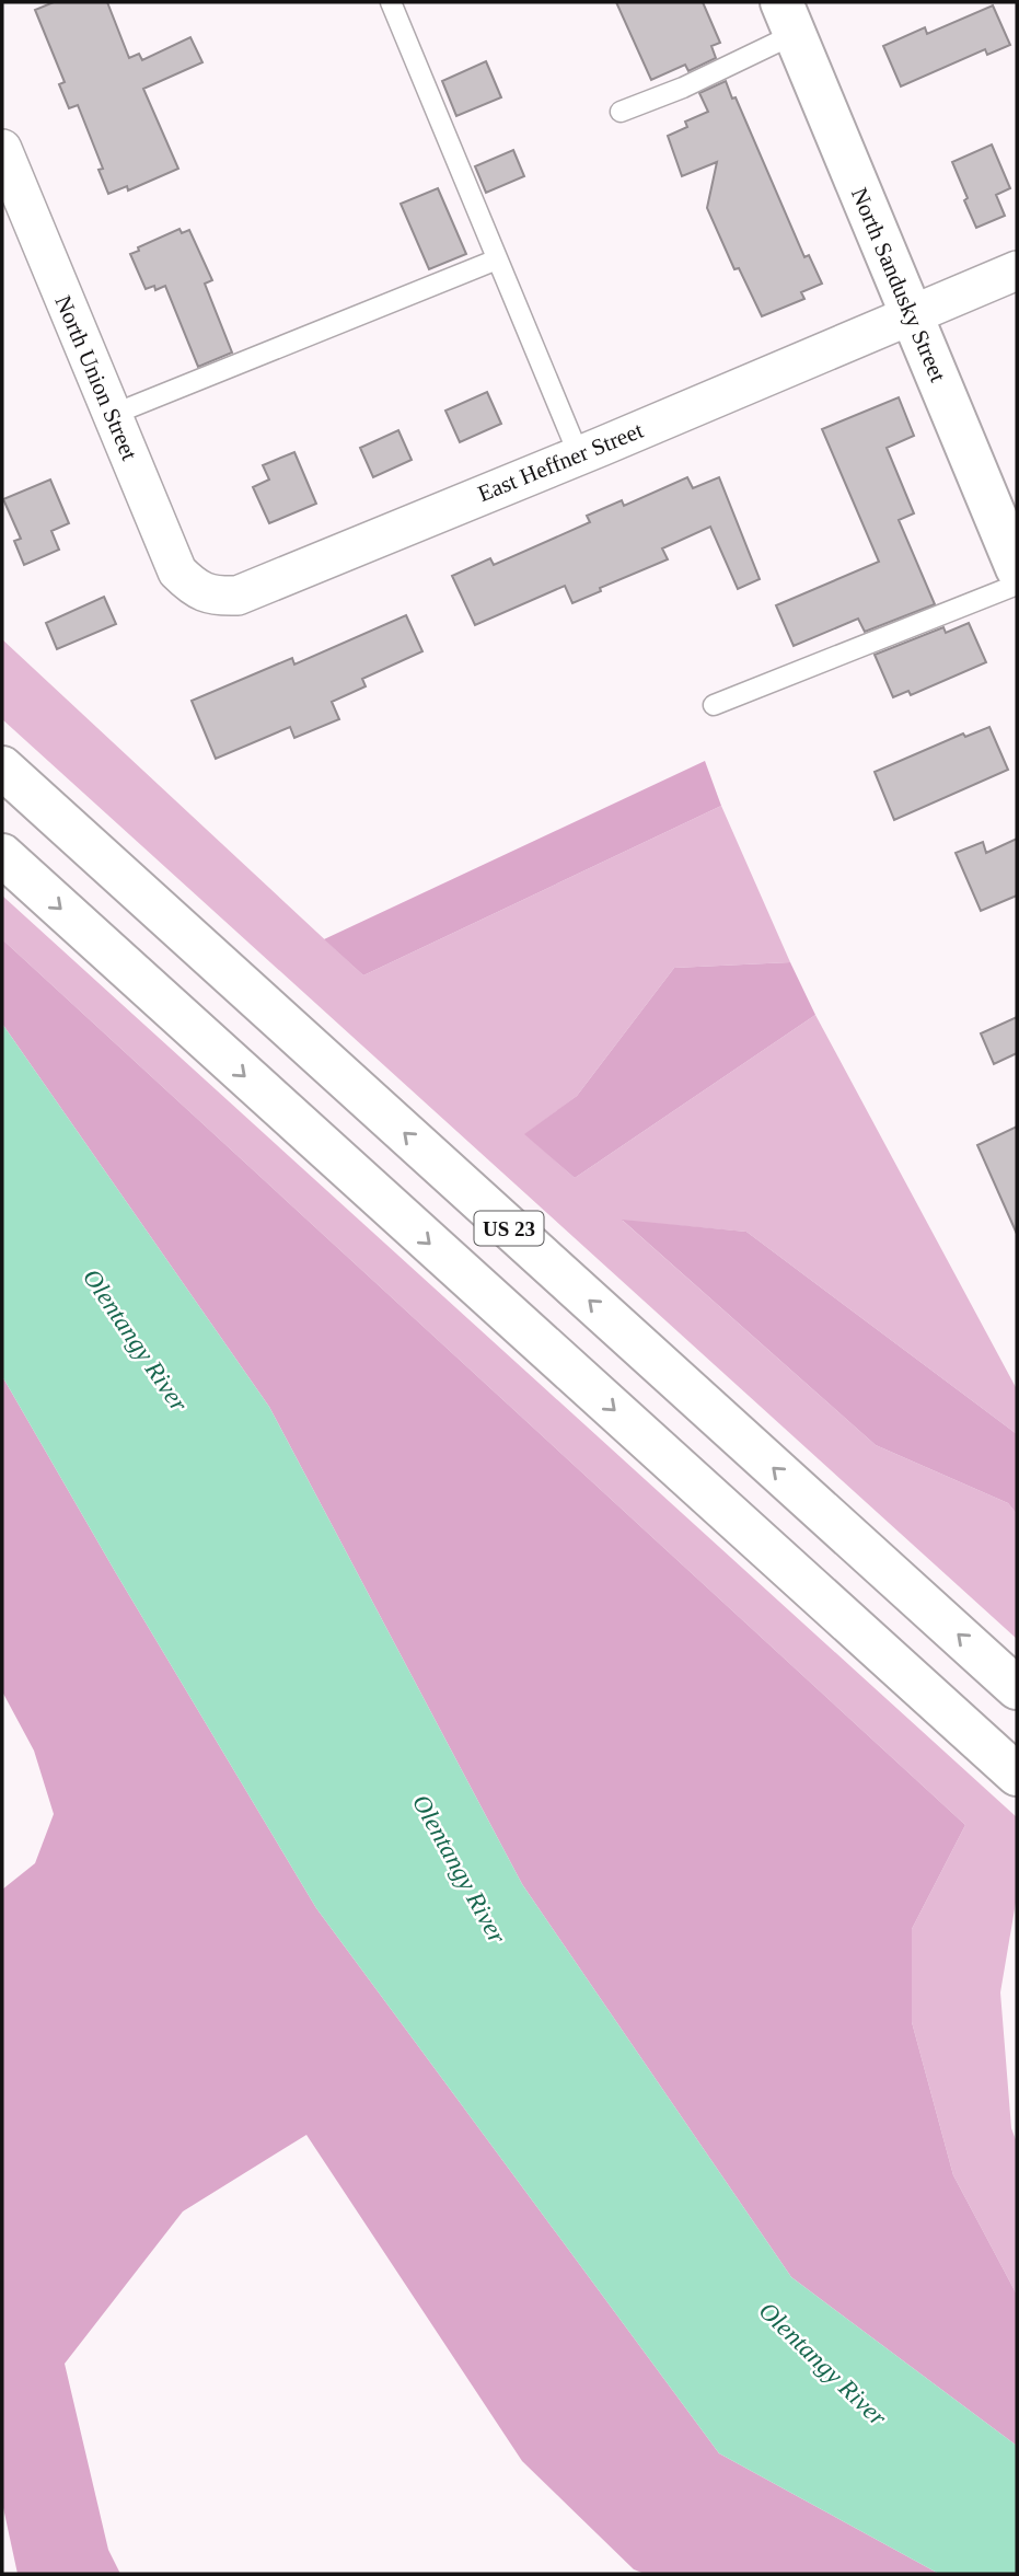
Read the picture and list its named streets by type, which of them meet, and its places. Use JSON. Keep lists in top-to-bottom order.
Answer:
{
  "streets": {
    "main road": ["North Sandusky Street", "US 23"],
    "street": ["North Union Street", "East Heffner Street"]
  },
  "crossings": [
    ["North Sandusky Street", "East Heffner Street"],
    ["North Union Street", "East Heffner Street"]
  ],
  "water": ["Olentangy River"]
}
